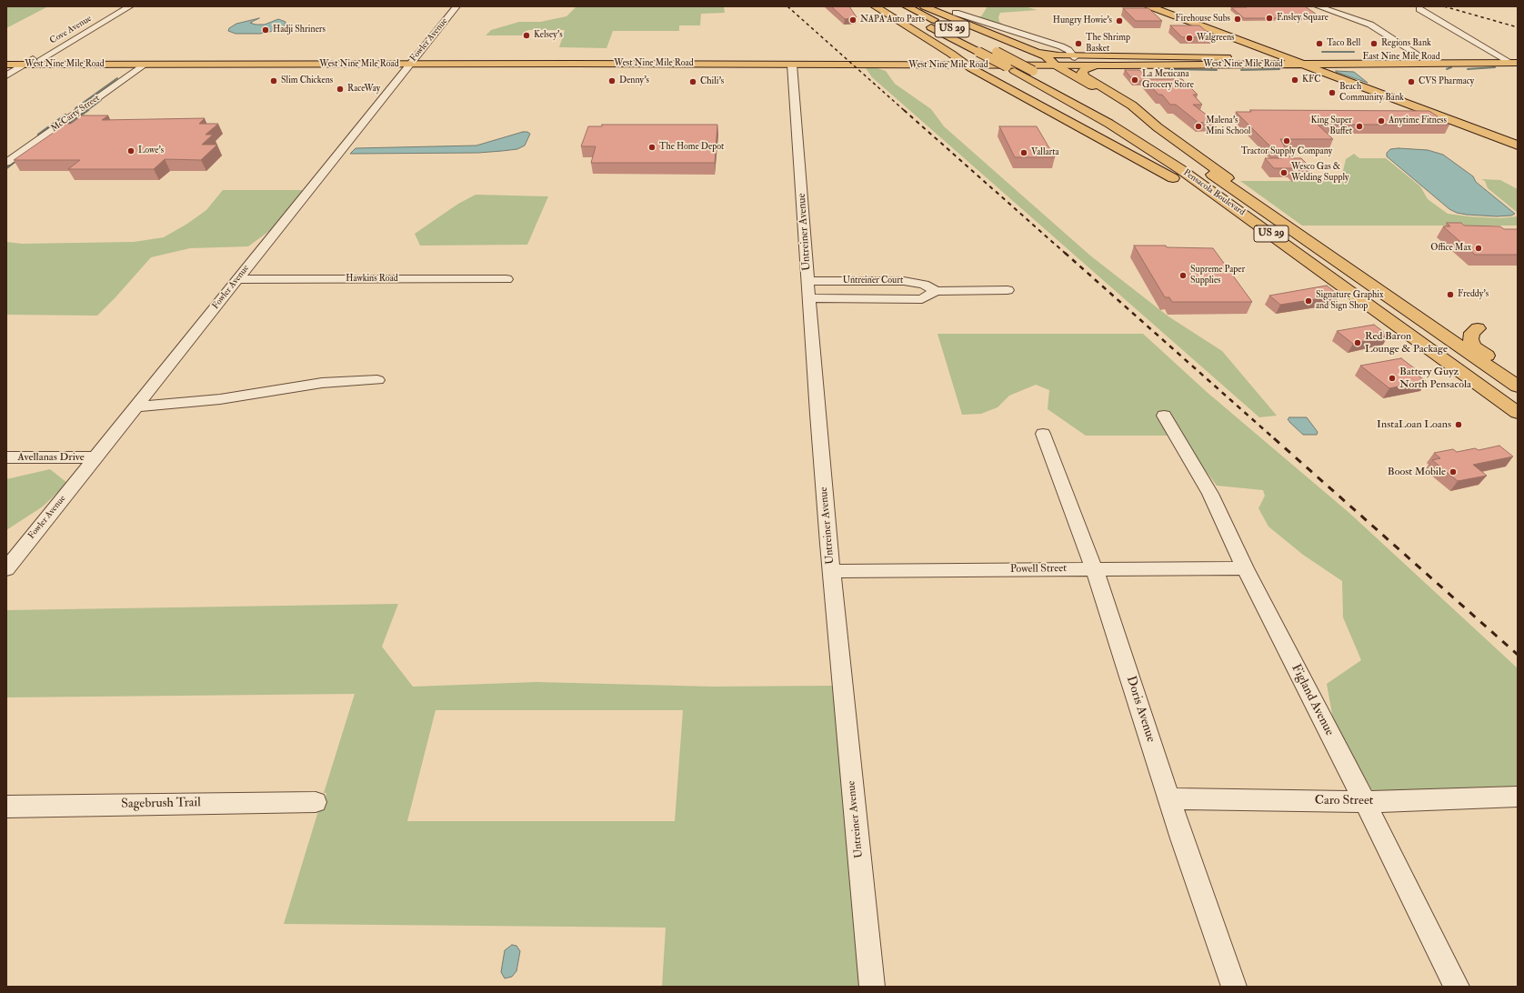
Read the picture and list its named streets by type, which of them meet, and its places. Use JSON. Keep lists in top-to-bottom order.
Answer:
{
  "streets": {
    "main road": [
      "US 29",
      "East Nine Mile Road",
      "West Nine Mile Road",
      "Pensacola Boulevard"
    ],
    "street": [
      "Cove Avenue",
      "Fowler Avenue",
      "McCarty Street",
      "Untreiner Avenue",
      "Hawkins Road",
      "Untreiner Court",
      "Avellanas Drive",
      "Powell Street",
      "Figland Avenue",
      "Doris Avenue",
      "Caro Street",
      "Sagebrush Trail"
    ]
  },
  "crossings": [
    ["Cove Avenue", "West Nine Mile Road"],
    ["Fowler Avenue", "West Nine Mile Road"],
    ["Fowler Avenue", "Hawkins Road"],
    ["Fowler Avenue", "Avellanas Drive"],
    ["East Nine Mile Road", "West Nine Mile Road"],
    ["West Nine Mile Road", "McCarty Street"],
    ["West Nine Mile Road", "Untreiner Avenue"],
    ["Untreiner Avenue", "Untreiner Court"],
    ["Untreiner Avenue", "Powell Street"],
    ["Powell Street", "Figland Avenue"],
    ["Powell Street", "Doris Avenue"],
    ["Figland Avenue", "Caro Street"],
    ["Doris Avenue", "Caro Street"]
  ],
  "places": [
    "Ensley Square",
    "Firehouse Subs",
    "NAPA Auto Parts",
    "Hungry Howie's",
    "Hadji Shriners",
    "Kelsey's",
    "Walgreens",
    "The Shrimp Basket",
    "Taco Bell",
    "Regions Bank",
    "La Mexicana Grocery Store",
    "KFC",
    "Slim Chickens",
    "Denny's",
    "Chili's",
    "CVS Pharmacy",
    "RaceWay",
    "Beach Community Bank",
    "Anytime Fitness",
    "Malena's Mini School",
    "King Super Buffet",
    "Tractor Supply Company",
    "The Home Depot",
    "Lowe's",
    "Vallarta",
    "Wesco Gas & Welding Supply",
    "Office Max",
    "Supreme Paper Supplies",
    "Freddy's",
    "Signature Graphix and Sign Shop",
    "Red Baron Lounge & Package",
    "Battery Guyz North Pensacola",
    "InstaLoan Loans",
    "Boost Mobile"
  ]
}
